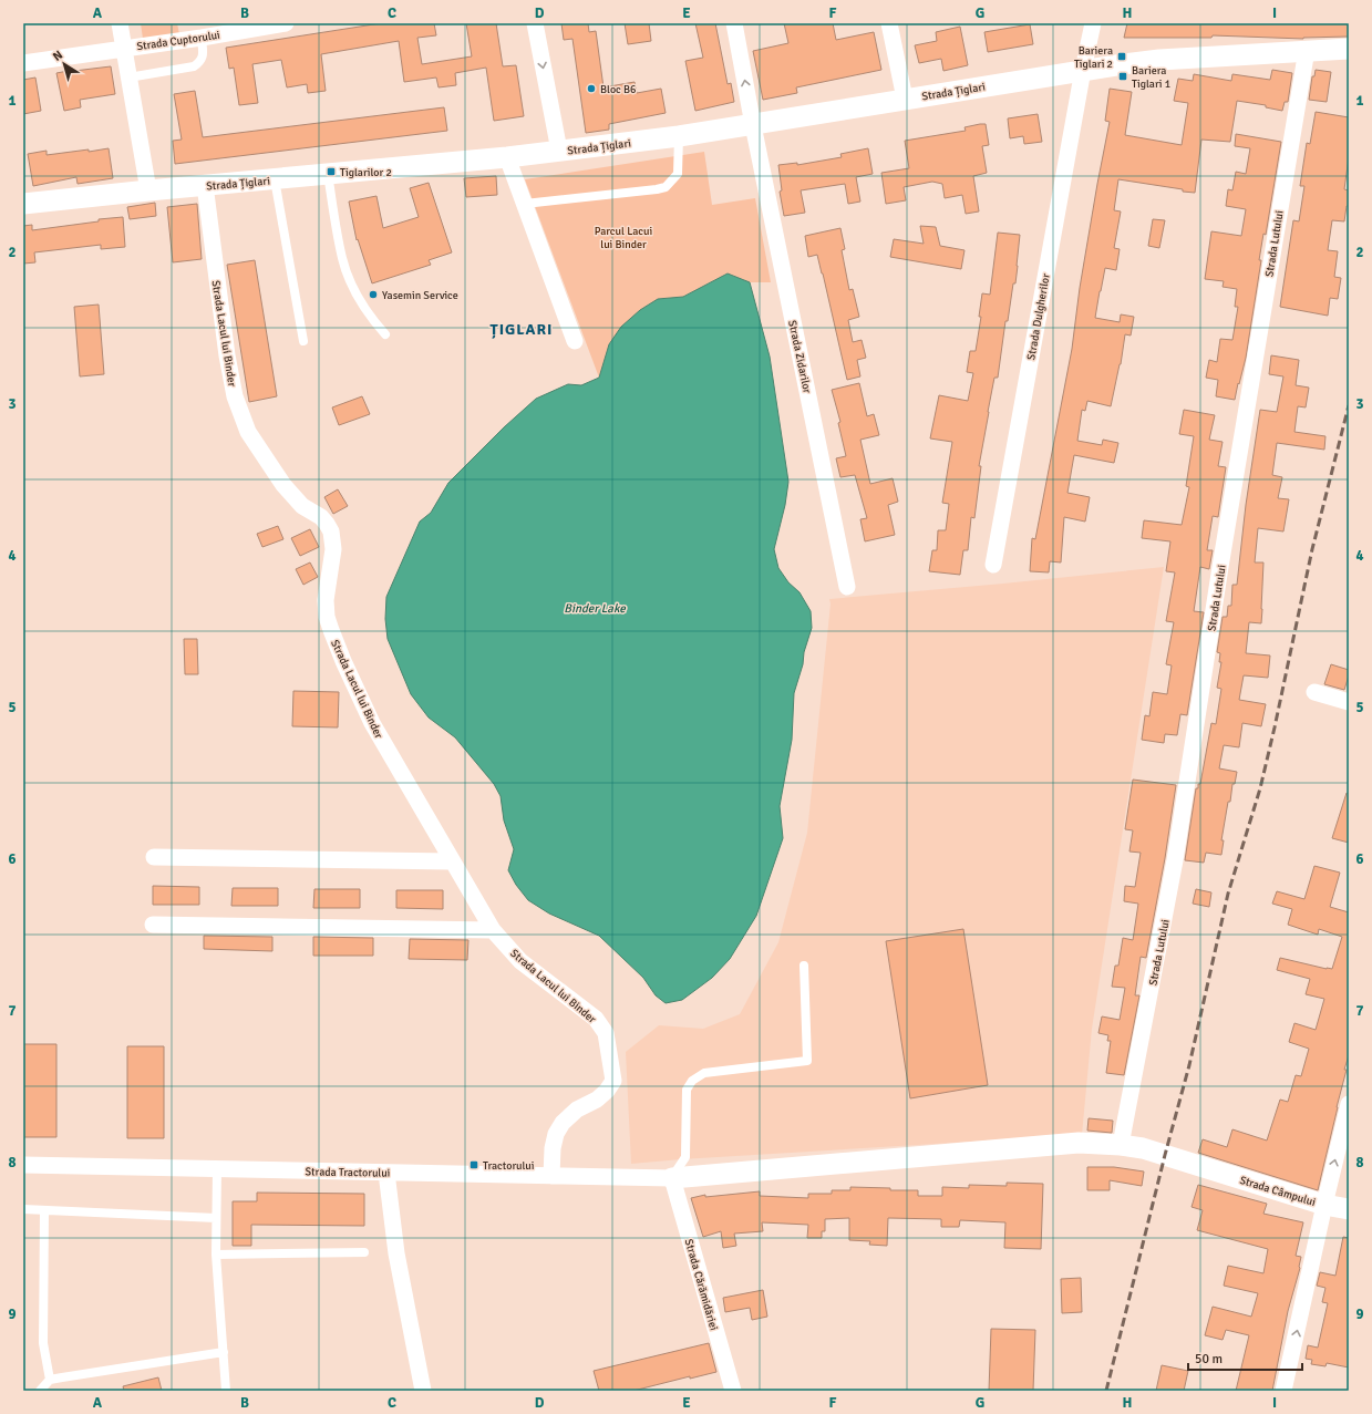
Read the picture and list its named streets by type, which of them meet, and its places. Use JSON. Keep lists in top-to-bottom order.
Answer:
{
  "streets": {
    "street": [
      "Strada Cuptorului",
      "Strada Țiglari",
      "Strada Lutului",
      "Strada Dulgherilor",
      "Strada Lacul lui Binder",
      "Strada Zidarilor",
      "Strada Tractorului",
      "Strada Câmpului",
      "Strada Cărămidăriei"
    ]
  },
  "crossings": [
    ["Strada Cuptorului", "Strada Țiglari"],
    ["Strada Țiglari", "Strada Lutului"],
    ["Strada Țiglari", "Strada Dulgherilor"],
    ["Strada Țiglari", "Strada Lacul lui Binder"],
    ["Strada Țiglari", "Strada Zidarilor"],
    ["Strada Lutului", "Strada Câmpului"],
    ["Strada Lacul lui Binder", "Strada Tractorului"],
    ["Strada Tractorului", "Strada Câmpului"],
    ["Strada Tractorului", "Strada Cărămidăriei"],
    ["Strada Câmpului", "Strada Cărămidăriei"]
  ],
  "districts": ["ȚIGLARI"],
  "water": ["Binder Lake"],
  "parks": ["Parcul Lacui lui Binder"],
  "places": {
    "transit": [
      "Bariera Tiglari 2",
      "Bariera Tiglari 1",
      "Tiglarilor 2",
      "Tractorului"
    ],
    "other": ["Bloc B6", "Yasemin Service"]
  },
  "scale_bar": "50 m",
  "north": "top left",
  "grid": {
    "columns": [
      "A",
      "B",
      "C",
      "D",
      "E",
      "F",
      "G",
      "H",
      "I"
    ],
    "rows": [
      "1",
      "2",
      "3",
      "4",
      "5",
      "6",
      "7",
      "8",
      "9"
    ]
  }
}
